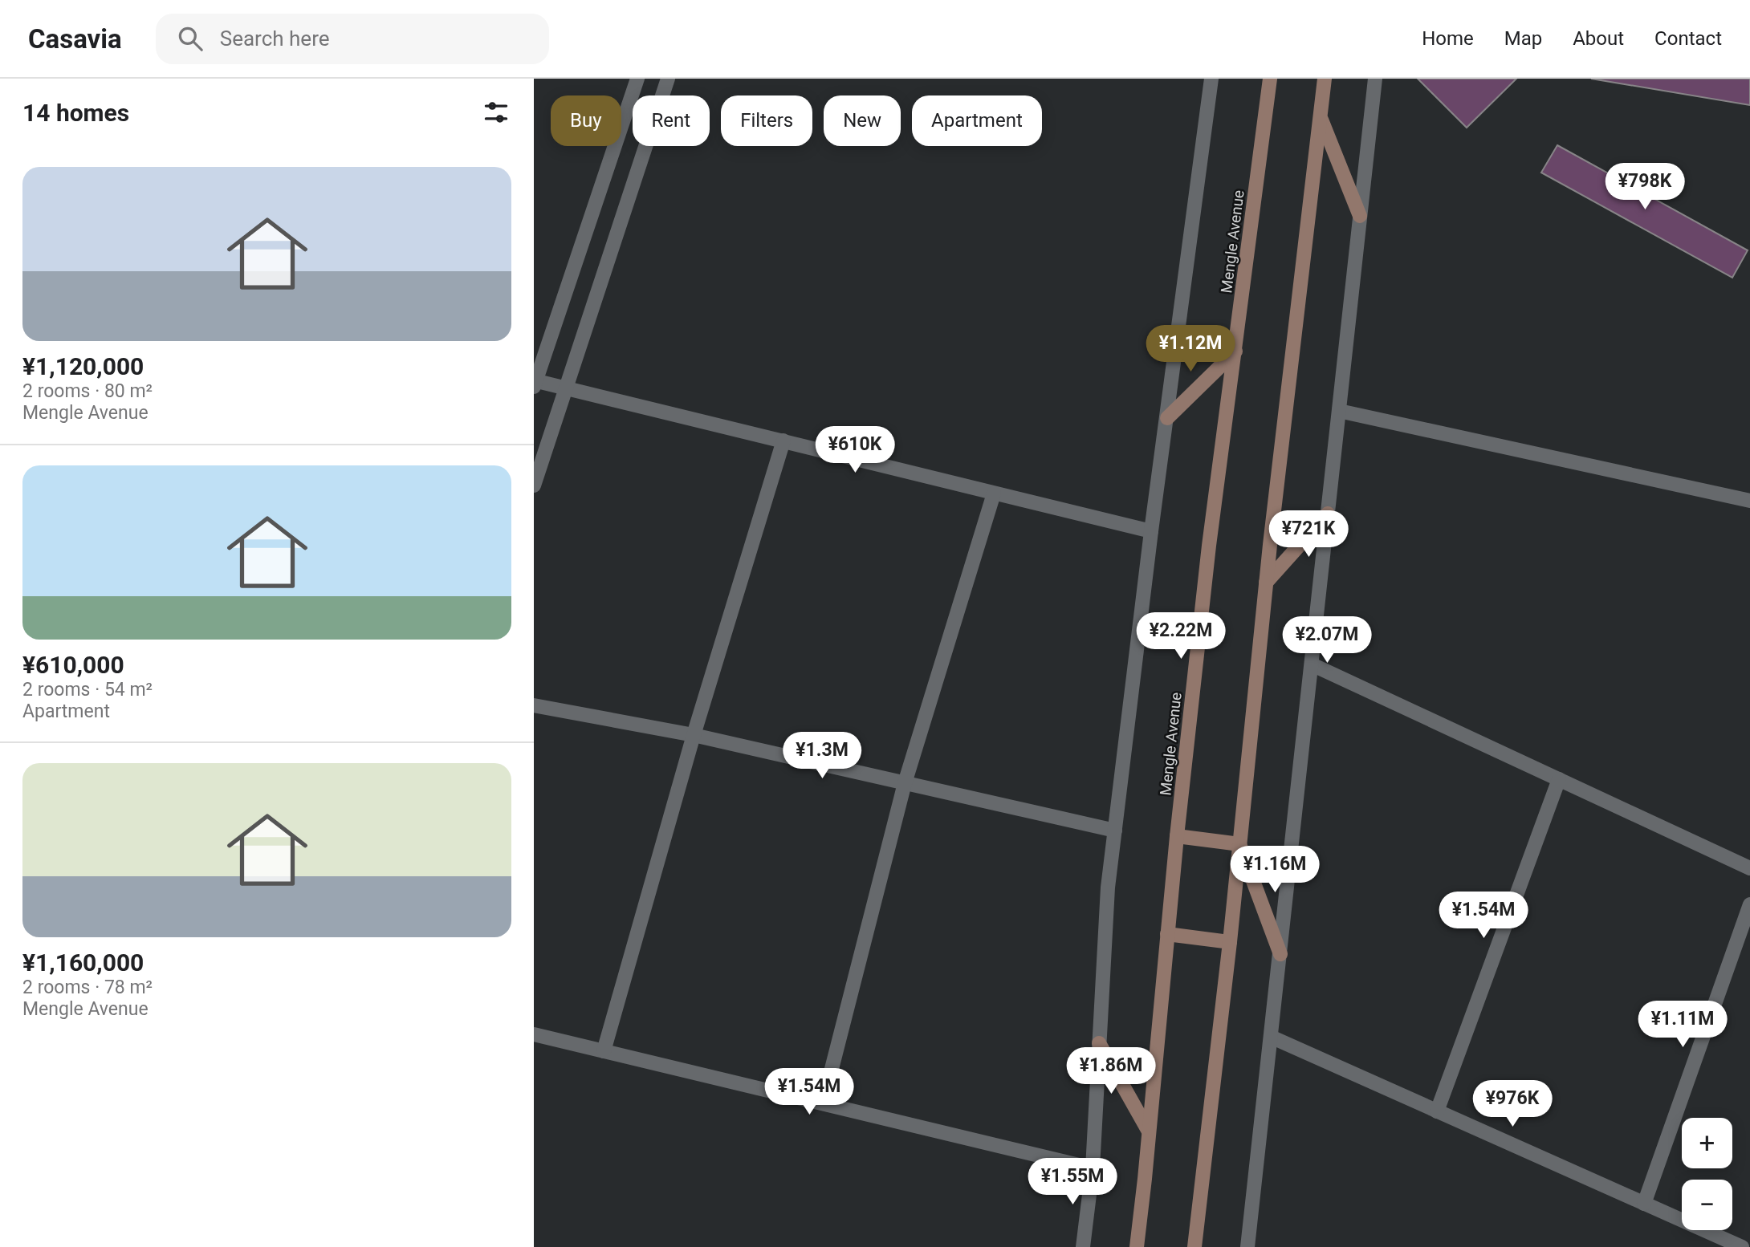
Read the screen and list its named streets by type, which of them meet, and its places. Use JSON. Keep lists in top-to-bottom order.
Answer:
{
  "streets": {
    "main road": ["Mengle Avenue"]
  },
  "page": {
    "header": "Casavia",
    "search": "Search here",
    "nav": [
      "Home",
      "Map",
      "About",
      "Contact"
    ],
    "heading": "14 homes",
    "chip": [
      "Buy",
      "Rent",
      "Filters",
      "New",
      "Apartment"
    ],
    "list": [
      {
        "name": "¥1,120,000",
        "note": "2 rooms · 80 m² · Mengle Avenue"
      },
      {
        "name": "¥610,000",
        "note": "2 rooms · 54 m² · Apartment"
      },
      {
        "name": "¥1,160,000",
        "note": "2 rooms · 78 m² · Mengle Avenue"
      }
    ],
    "price": [
      "¥798K",
      "¥1.12M",
      "¥610K",
      "¥721K",
      "¥2.22M",
      "¥2.07M",
      "¥1.3M",
      "¥1.16M",
      "¥1.54M",
      "¥1.11M",
      "¥1.86M",
      "¥1.54M",
      "¥976K",
      "¥1.55M"
    ],
    "map_buttons": ["+", "−"]
  }
}
